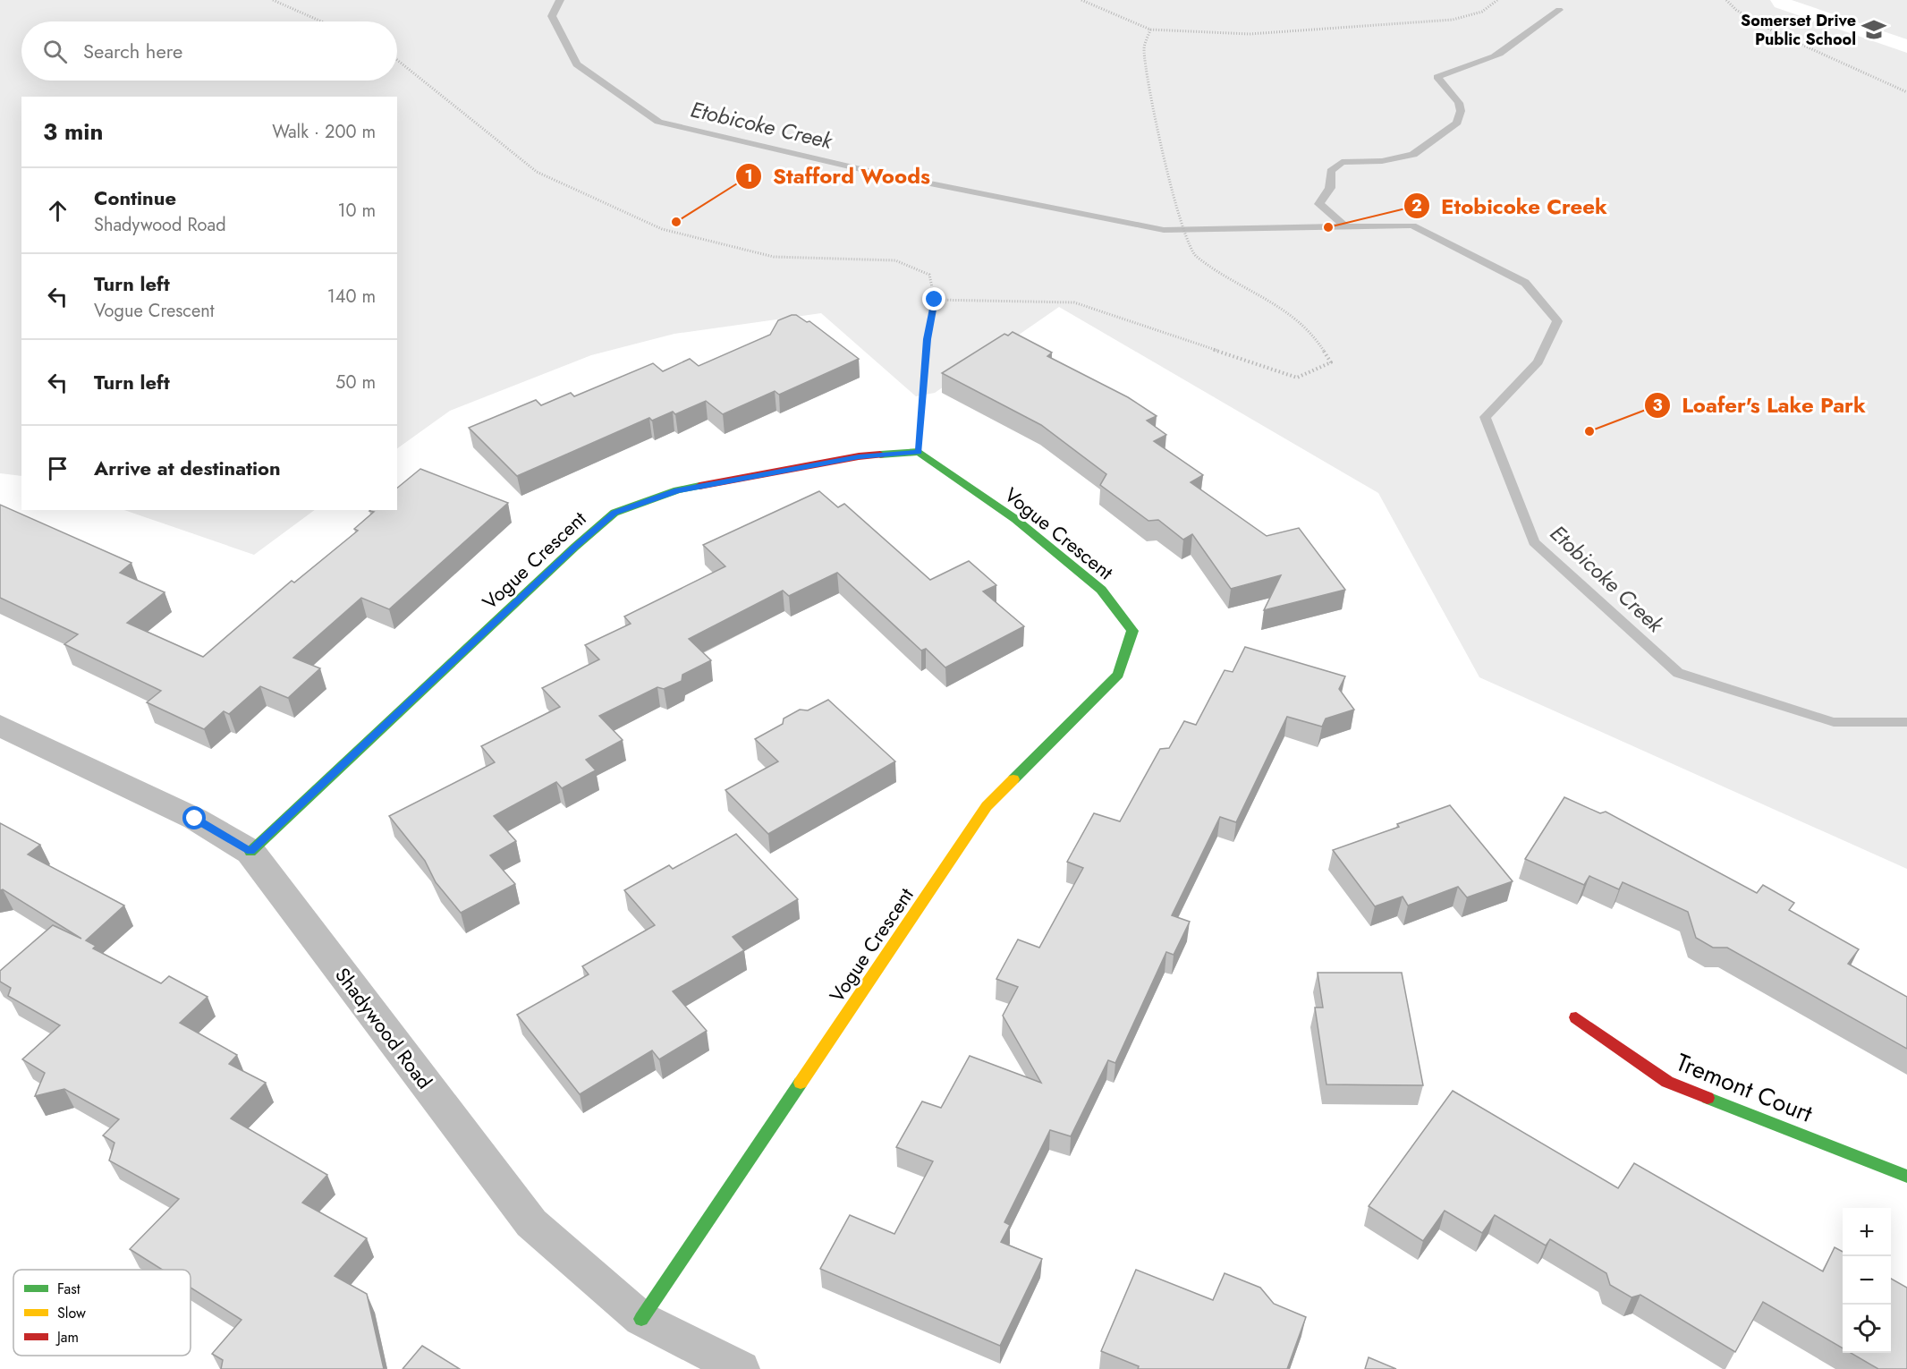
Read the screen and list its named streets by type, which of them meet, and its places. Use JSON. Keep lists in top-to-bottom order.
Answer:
{
  "streets": {
    "street": ["Vogue Crescent", "Shadywood Road", "Tremont Court"]
  },
  "crossings": [
    ["Vogue Crescent", "Shadywood Road"]
  ],
  "water": ["Etobicoke Creek"],
  "places": {
    "school or university": ["Somerset Drive Public School"],
    "other": ["Stafford Woods", "Etobicoke Creek", "Loafer's Lake Park"]
  },
  "legend": ["Fast", "Slow", "Jam"],
  "page": {
    "search": "Search here",
    "heading": ["3 min", "Walk · 200 m"],
    "list": [
      ["Continue", "Shadywood Road", "10 m"],
      ["Turn left", "Vogue Crescent", "140 m"],
      ["Turn left", "50 m"],
      "Arrive at destination"
    ],
    "map_buttons": ["+", "−"]
  }
}
